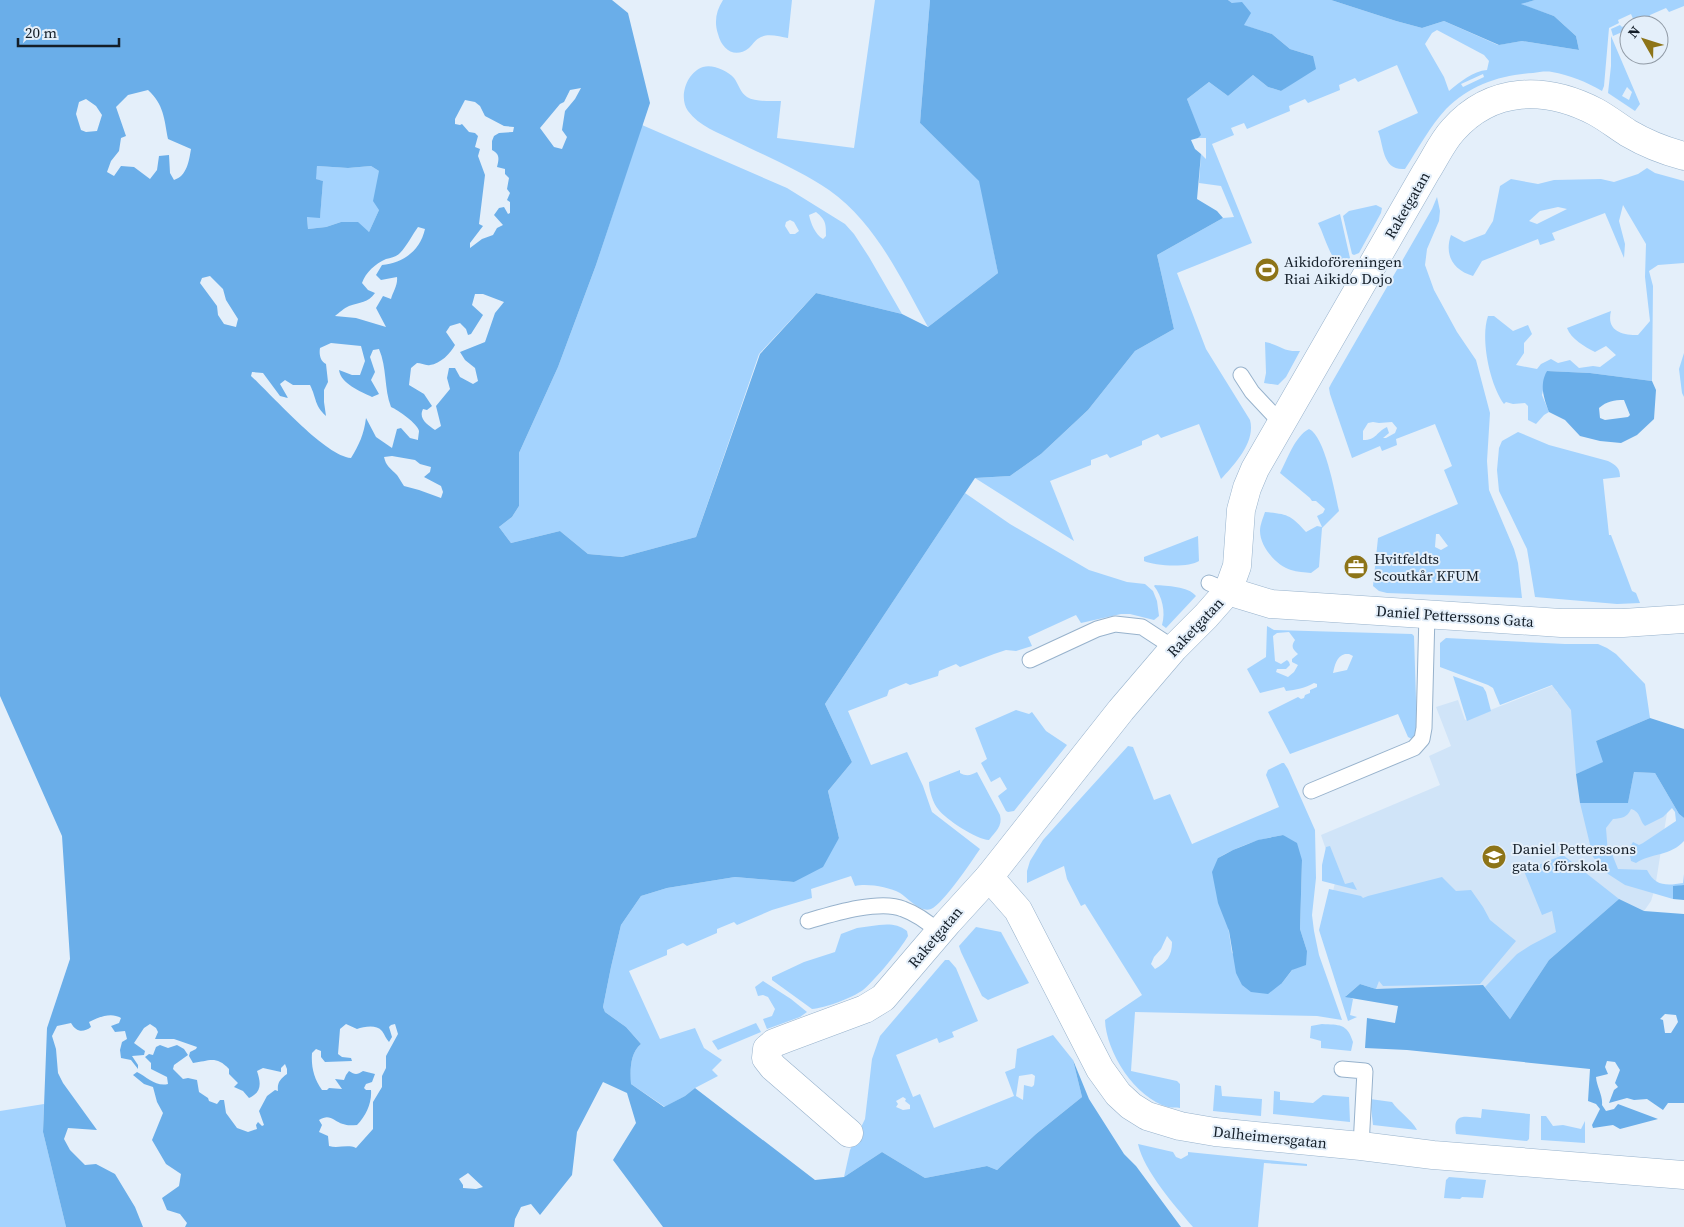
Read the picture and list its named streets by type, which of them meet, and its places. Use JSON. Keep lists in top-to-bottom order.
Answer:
{
  "streets": {
    "street": ["Raketgatan", "Daniel Petterssons Gata", "Dalheimersgatan"]
  },
  "crossings": [
    ["Raketgatan", "Daniel Petterssons Gata"],
    ["Raketgatan", "Dalheimersgatan"]
  ],
  "places": {
    "sports": ["Aikidoföreningen Riai Aikido Dojo"],
    "office": ["Hvitfeldts Scoutkår KFUM"],
    "school or university": ["Daniel Petterssons gata 6 förskola"]
  },
  "scale_bar": "20 m",
  "north": "top left"
}
